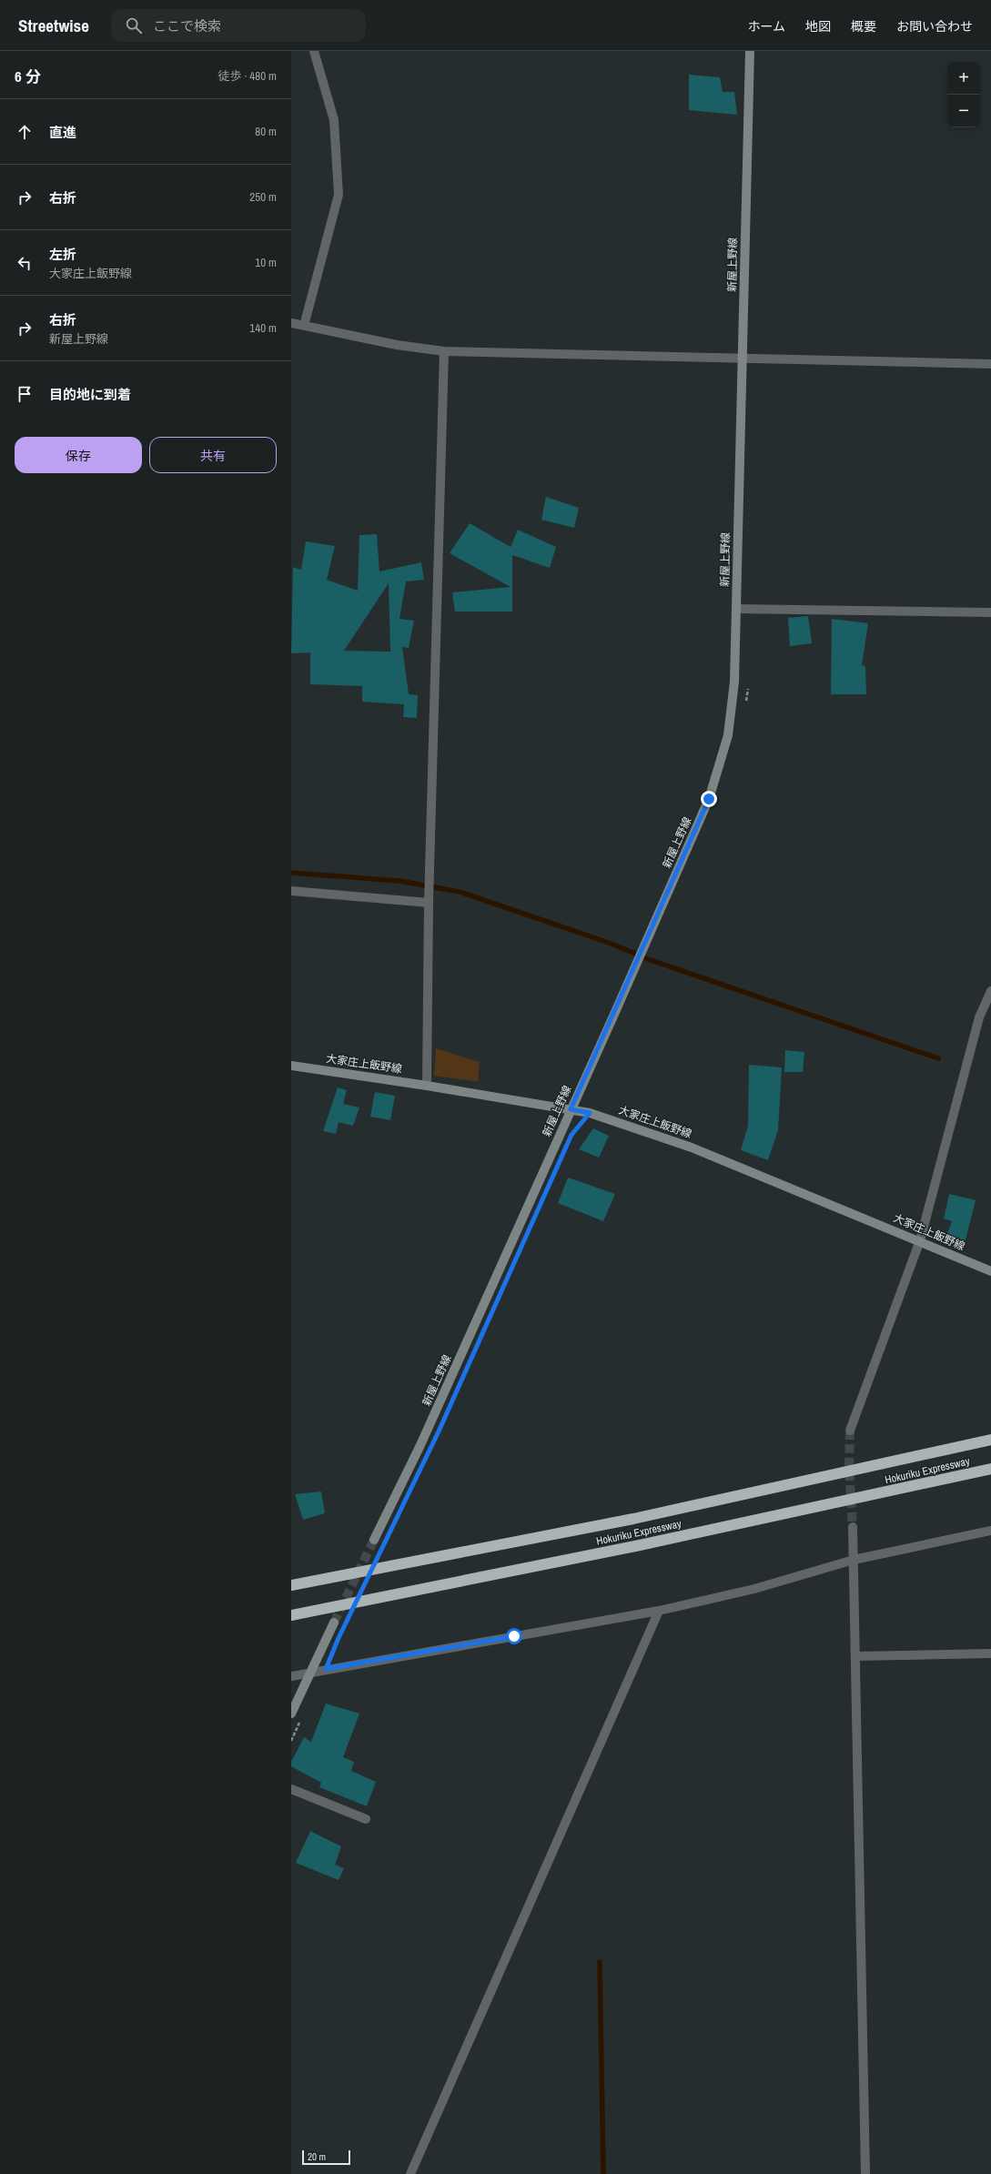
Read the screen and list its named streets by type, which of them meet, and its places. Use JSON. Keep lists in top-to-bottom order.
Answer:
{
  "streets": {
    "highway": ["Hokuriku Expressway"],
    "main road": ["新屋上野線", "大家庄上飯野線"]
  },
  "crossings": [
    ["新屋上野線", "大家庄上飯野線"]
  ],
  "scale_bar": "20 m",
  "page": {
    "header": "Streetwise",
    "search": "ここで検索",
    "nav": [
      "ホーム",
      "地図",
      "概要",
      "お問い合わせ"
    ],
    "heading": ["6 分", "徒歩 · 480 m"],
    "map_buttons": ["+", "−"],
    "list": [
      ["直進", "80 m"],
      ["右折", "250 m"],
      ["左折", "大家庄上飯野線", "10 m"],
      ["右折", "新屋上野線", "140 m"],
      "目的地に到着"
    ],
    "buttons": ["保存", "共有"],
    "scale": "20 m"
  }
}
